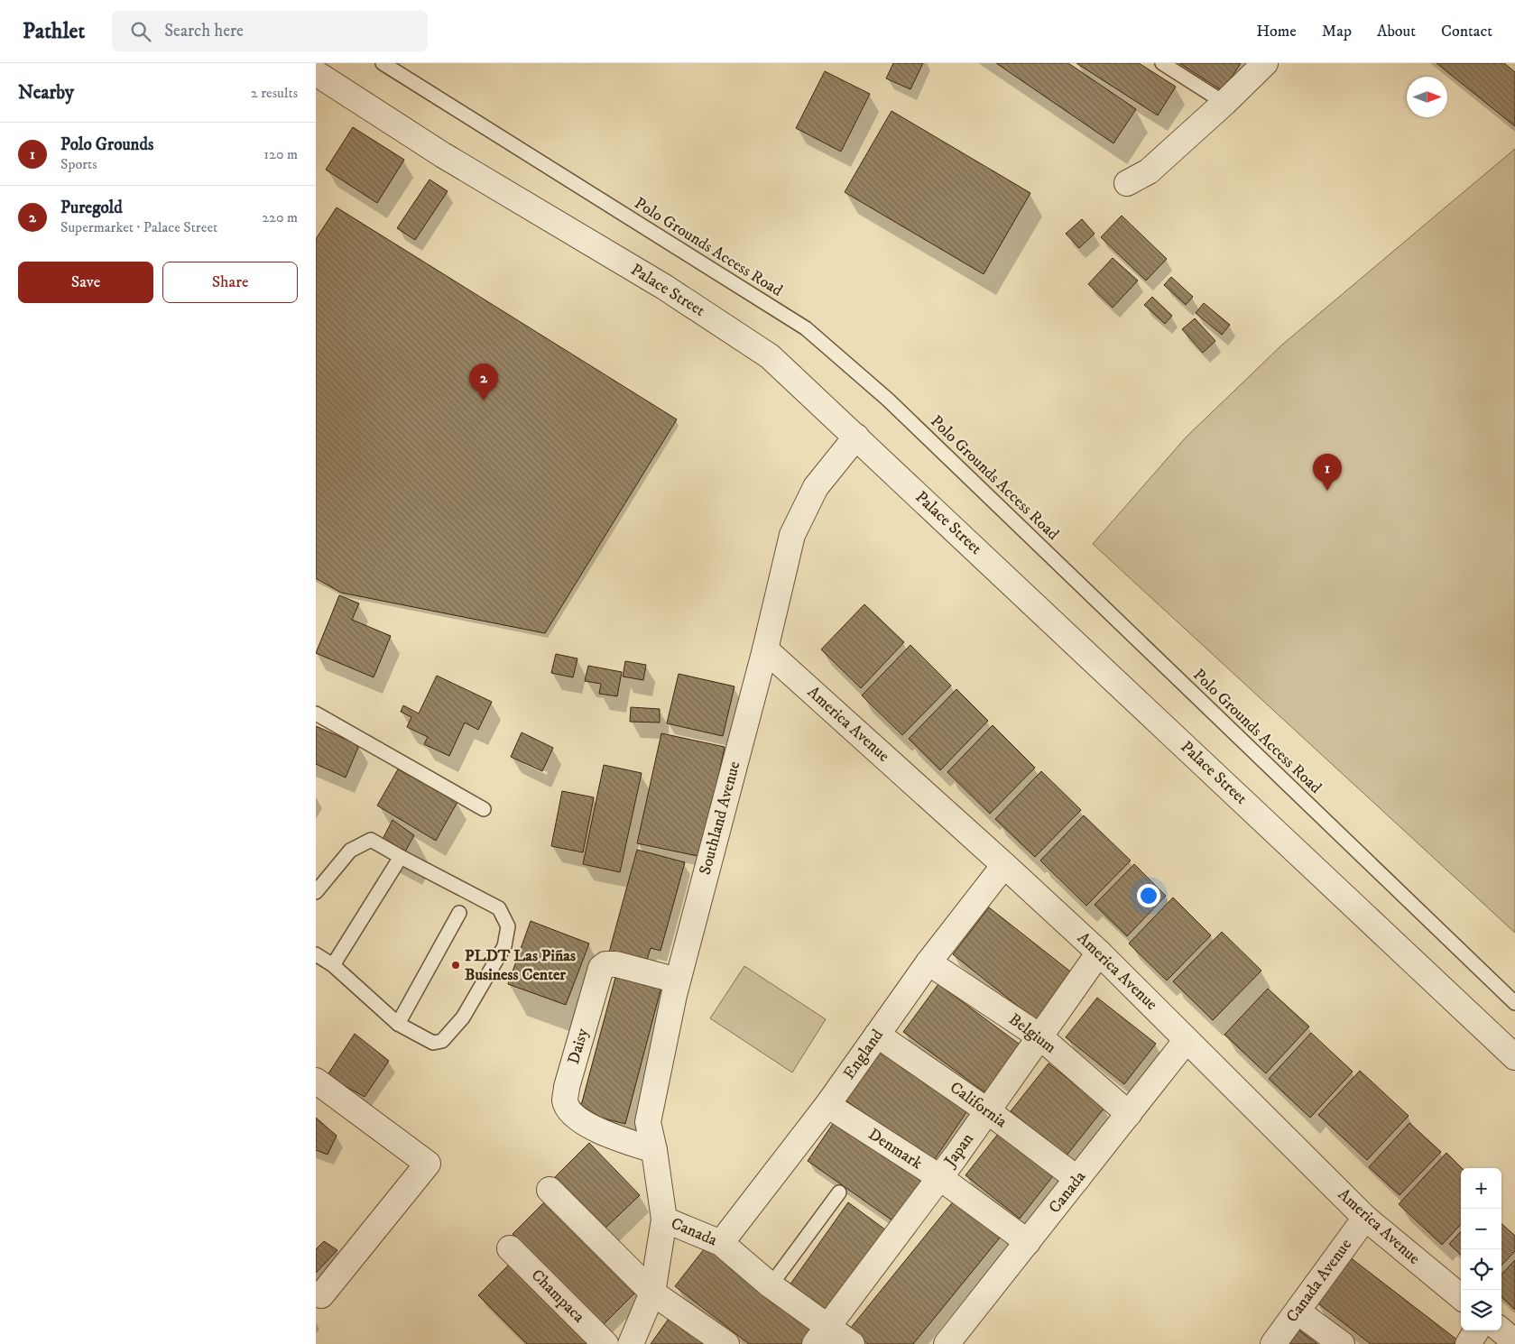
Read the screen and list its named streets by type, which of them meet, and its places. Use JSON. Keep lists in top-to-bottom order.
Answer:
{
  "streets": {
    "street": [
      "Palace Street",
      "America Avenue",
      "Southland Avenue",
      "Belgium",
      "Daisy",
      "England",
      "California",
      "Denmark",
      "Japan",
      "Canada",
      "Canada Avenue",
      "Champaca"
    ],
    "lane": ["Polo Grounds Access Road"]
  },
  "crossings": [
    ["Palace Street", "Southland Avenue"],
    ["America Avenue", "Southland Avenue"],
    ["America Avenue", "England"],
    ["America Avenue", "Japan"],
    ["America Avenue", "Canada"],
    ["America Avenue", "Canada Avenue"],
    ["Southland Avenue", "Daisy"],
    ["Southland Avenue", "Canada"],
    ["Belgium", "England"],
    ["Belgium", "Japan"],
    ["Belgium", "Canada"],
    ["England", "California"],
    ["England", "Denmark"],
    ["England", "Canada"],
    ["California", "Japan"],
    ["California", "Canada"],
    ["Denmark", "Japan"],
    ["Denmark", "Canada"],
    ["Japan", "Canada"]
  ],
  "places": ["PLDT Las Piñas Business Center"],
  "north": "right",
  "page": {
    "header": "Pathlet",
    "search": "Search here",
    "nav": [
      "Home",
      "Map",
      "About",
      "Contact"
    ],
    "heading": ["Nearby", "2 results"],
    "list": [
      {
        "mark": "1",
        "name": "Polo Grounds",
        "note": "Sports",
        "value": "120 m"
      },
      {
        "mark": "2",
        "name": "Puregold",
        "note": "Supermarket · Palace Street",
        "value": "220 m"
      }
    ],
    "buttons": ["Save", "Share"],
    "pins": ["2", "1"],
    "map_buttons": ["+", "−"]
  }
}
